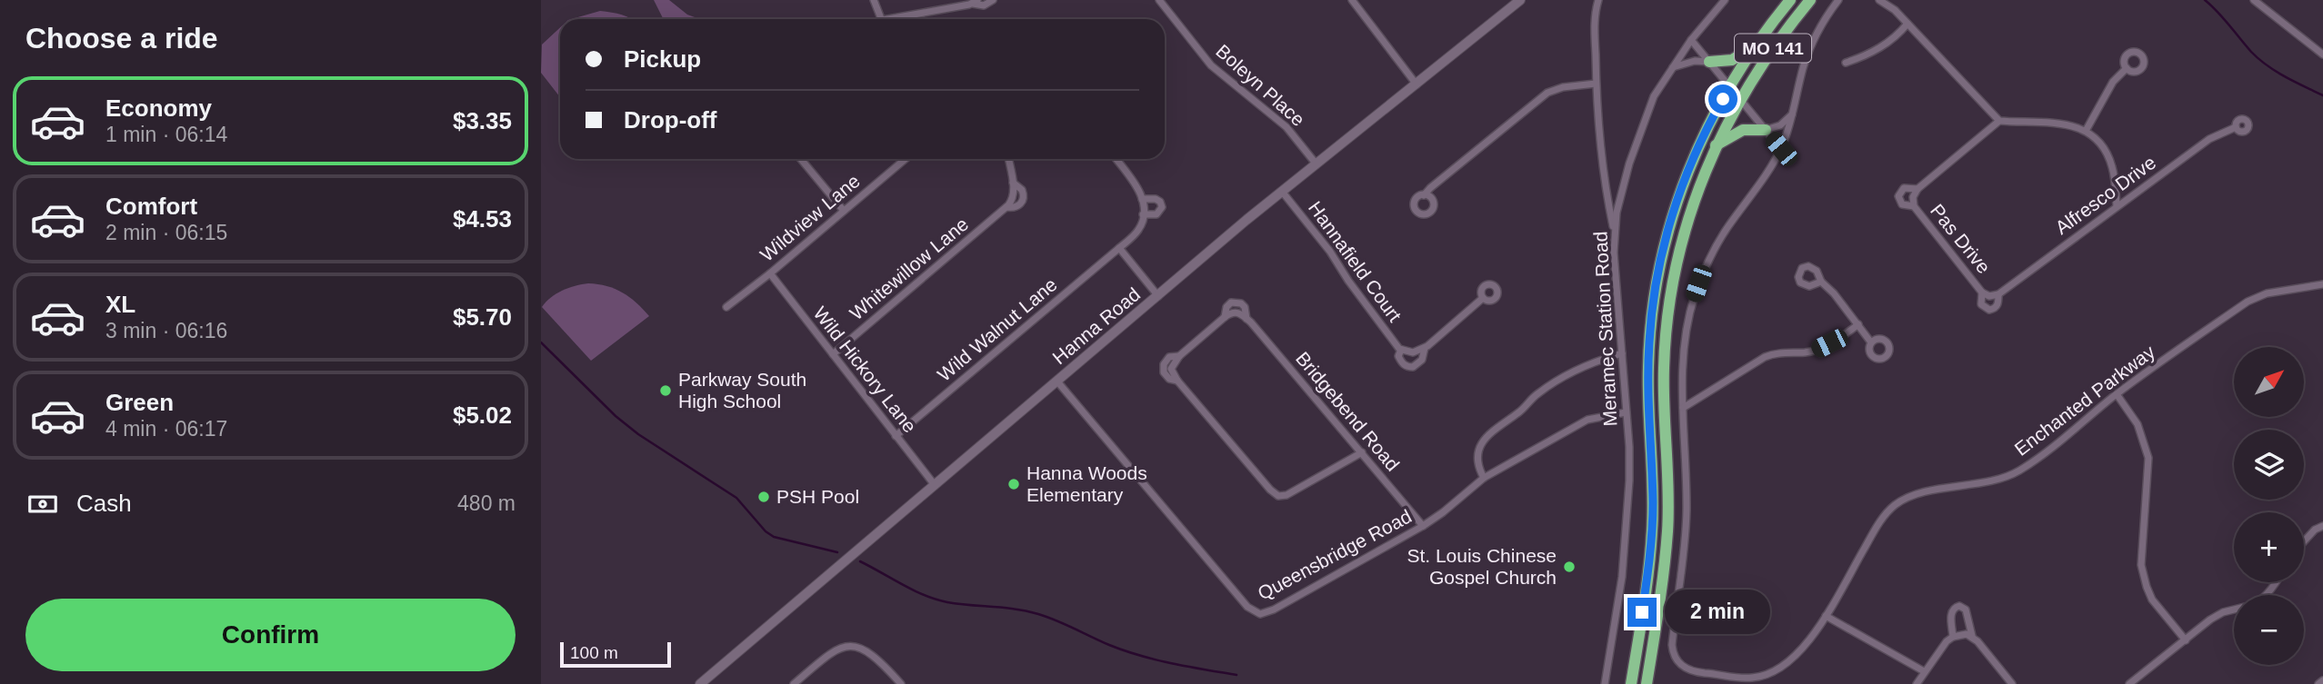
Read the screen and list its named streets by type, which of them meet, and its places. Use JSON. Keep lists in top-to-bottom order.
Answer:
{
  "streets": {
    "highway": ["MO 141"],
    "street": [
      "Boleyn Place",
      "Alfresco Drive",
      "Wildview Lane",
      "Pas Drive",
      "Hannafield Court",
      "Whitewillow Lane",
      "Hanna Road",
      "Meramec Station Road",
      "Wild Walnut Lane",
      "Wild Hickory Lane",
      "Enchanted Parkway",
      "Bridgebend Road",
      "Queensbridge Road"
    ]
  },
  "crossings": [
    ["Boleyn Place", "Hanna Road"],
    ["Alfresco Drive", "Pas Drive"],
    ["Wildview Lane", "Wild Hickory Lane"],
    ["Hannafield Court", "Hanna Road"],
    ["Whitewillow Lane", "Wild Hickory Lane"],
    ["Hanna Road", "Wild Hickory Lane"],
    ["Hanna Road", "Queensbridge Road"],
    ["Meramec Station Road", "Queensbridge Road"],
    ["Wild Walnut Lane", "Wild Hickory Lane"],
    ["Bridgebend Road", "Queensbridge Road"]
  ],
  "places": [
    "Parkway South High School",
    "Hanna Woods Elementary",
    "PSH Pool",
    "St. Louis Chinese Gospel Church"
  ],
  "scale_bar": "100 m",
  "north": "top right",
  "page": {
    "heading": "Choose a ride",
    "banner": ["Pickup", "Drop-off"],
    "list": [
      {
        "name": "Economy",
        "note": "1 min · 06:14",
        "value": "$3.35"
      },
      {
        "name": "Comfort",
        "note": "2 min · 06:15",
        "value": "$4.53"
      },
      {
        "name": "XL",
        "note": "3 min · 06:16",
        "value": "$5.70"
      },
      {
        "name": "Green",
        "note": "4 min · 06:17",
        "value": "$5.02"
      }
    ],
    "map_buttons": ["+", "−"],
    "pay": ["Cash", "480 m"],
    "buttons": "Confirm",
    "bubble": "2 min",
    "scale": "100 m"
  }
}
